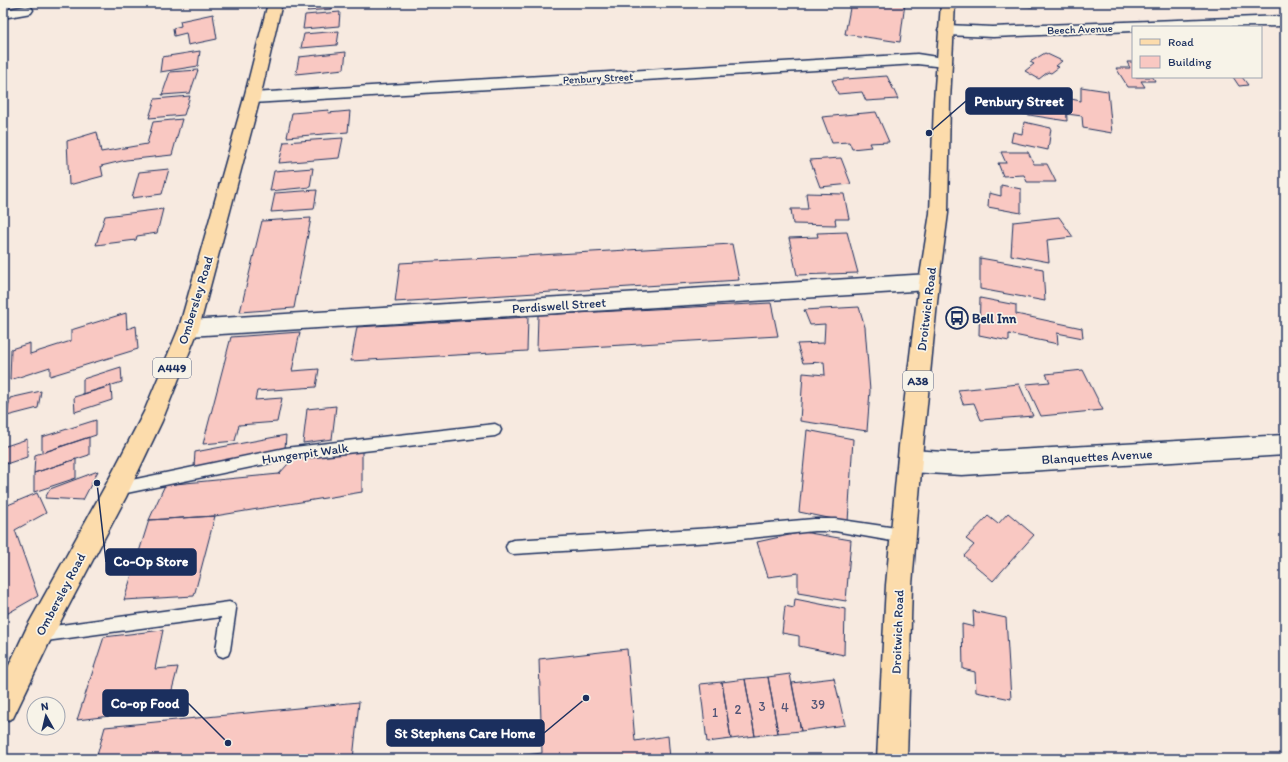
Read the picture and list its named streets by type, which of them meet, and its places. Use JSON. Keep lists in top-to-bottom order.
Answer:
{
  "streets": {
    "main road": [
      "Ombersley Road",
      "Droitwich Road",
      "A449",
      "A38"
    ],
    "street": [
      "Beech Avenue",
      "Penbury Street",
      "Perdiswell Street",
      "Blanquettes Avenue"
    ],
    "lane": ["Hungerpit Walk"]
  },
  "crossings": [
    ["Beech Avenue", "Droitwich Road"],
    ["Penbury Street", "Ombersley Road"],
    ["Penbury Street", "Droitwich Road"],
    ["Ombersley Road", "Perdiswell Street"],
    ["Ombersley Road", "Hungerpit Walk"],
    ["Perdiswell Street", "Droitwich Road"],
    ["Droitwich Road", "Blanquettes Avenue"]
  ],
  "places": {
    "other": [
      "Penbury Street",
      "Co-Op Store",
      "St Stephens Care Home",
      "Co-op Food"
    ],
    "bus stop": ["Bell Inn"]
  },
  "house_numbers": [
    "39",
    "3",
    "4",
    "2",
    "1"
  ],
  "legend": ["Road", "Building"],
  "north": "top"
}
